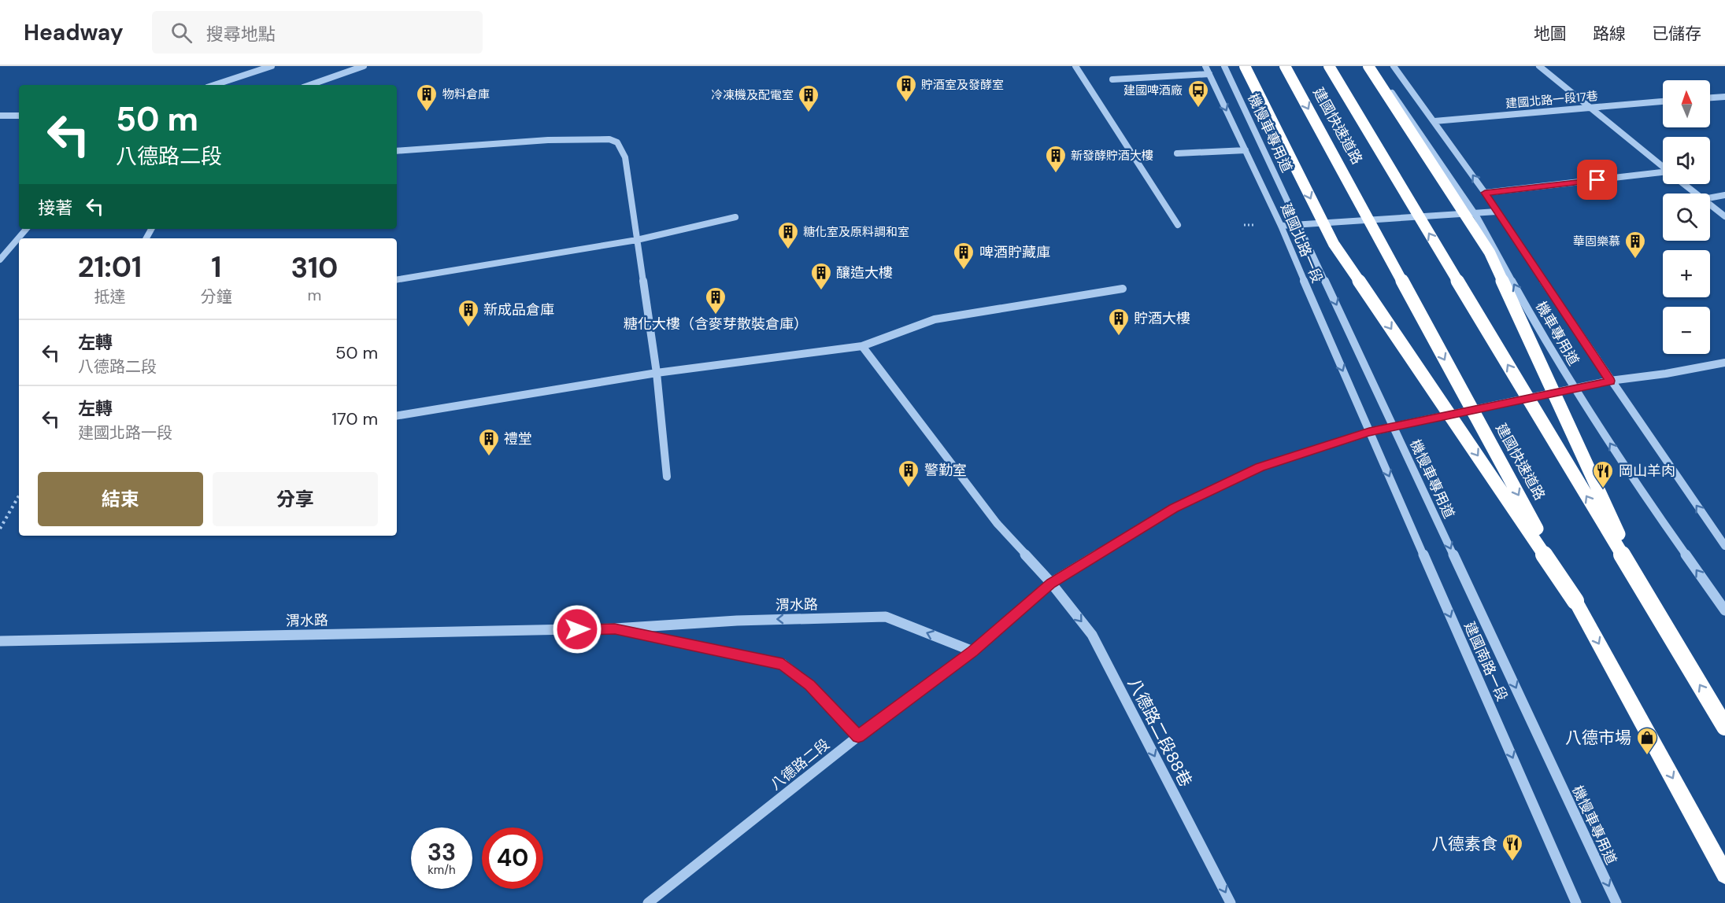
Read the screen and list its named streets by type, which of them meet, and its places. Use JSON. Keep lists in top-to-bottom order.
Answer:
{
  "streets": {
    "highway": ["建國快速道路"],
    "street": [
      "建國北路一段17巷",
      "機慢車專用道",
      "建國北路一段",
      "機車專用道",
      "渭水路",
      "建國南路一段",
      "八德路二段88巷",
      "八德路二段"
    ]
  },
  "crossings": [
    ["建國北路一段", "建國南路一段"],
    ["建國北路一段", "八德路二段"],
    ["渭水路", "八德路二段"],
    ["建國南路一段", "八德路二段"],
    ["八德路二段88巷", "八德路二段"]
  ],
  "one_way": [
    "機慢車專用道",
    "建國北路一段",
    "建國南路一段",
    "八德路二段88巷"
  ],
  "places": {
    "building": [
      "貯酒室及發酵室",
      "物料倉庫",
      "冷凍機及配電室",
      "新發酵貯酒大樓",
      "糖化室及原料調和室",
      "華固樂慕",
      "啤酒貯藏庫",
      "釀造大樓",
      "糖化大樓（含麥芽散裝倉庫）",
      "新成品倉庫",
      "貯酒大樓",
      "禮堂",
      "警勤室"
    ],
    "bus stop": ["建國啤酒廠"],
    "restaurant": ["岡山羊肉", "八德素食"],
    "shop": ["八德市場"]
  },
  "north": "top",
  "page": {
    "header": "Headway",
    "search": "搜尋地點",
    "nav": ["地圖", "路線", "已儲存"],
    "map_buttons": ["+", "−"],
    "turn": ["50 m", "八德路二段"],
    "then": "接著",
    "eta": [
      "21:01",
      "抵達",
      "1",
      "分鐘",
      "310",
      "m"
    ],
    "list": [
      {
        "name": "左轉",
        "note": "八德路二段",
        "value": "50 m"
      },
      {
        "name": "左轉",
        "note": "建國北路一段",
        "value": "170 m"
      }
    ],
    "buttons": ["結束", "分享"],
    "speed": "33 km/h",
    "limit": "40"
  }
}
